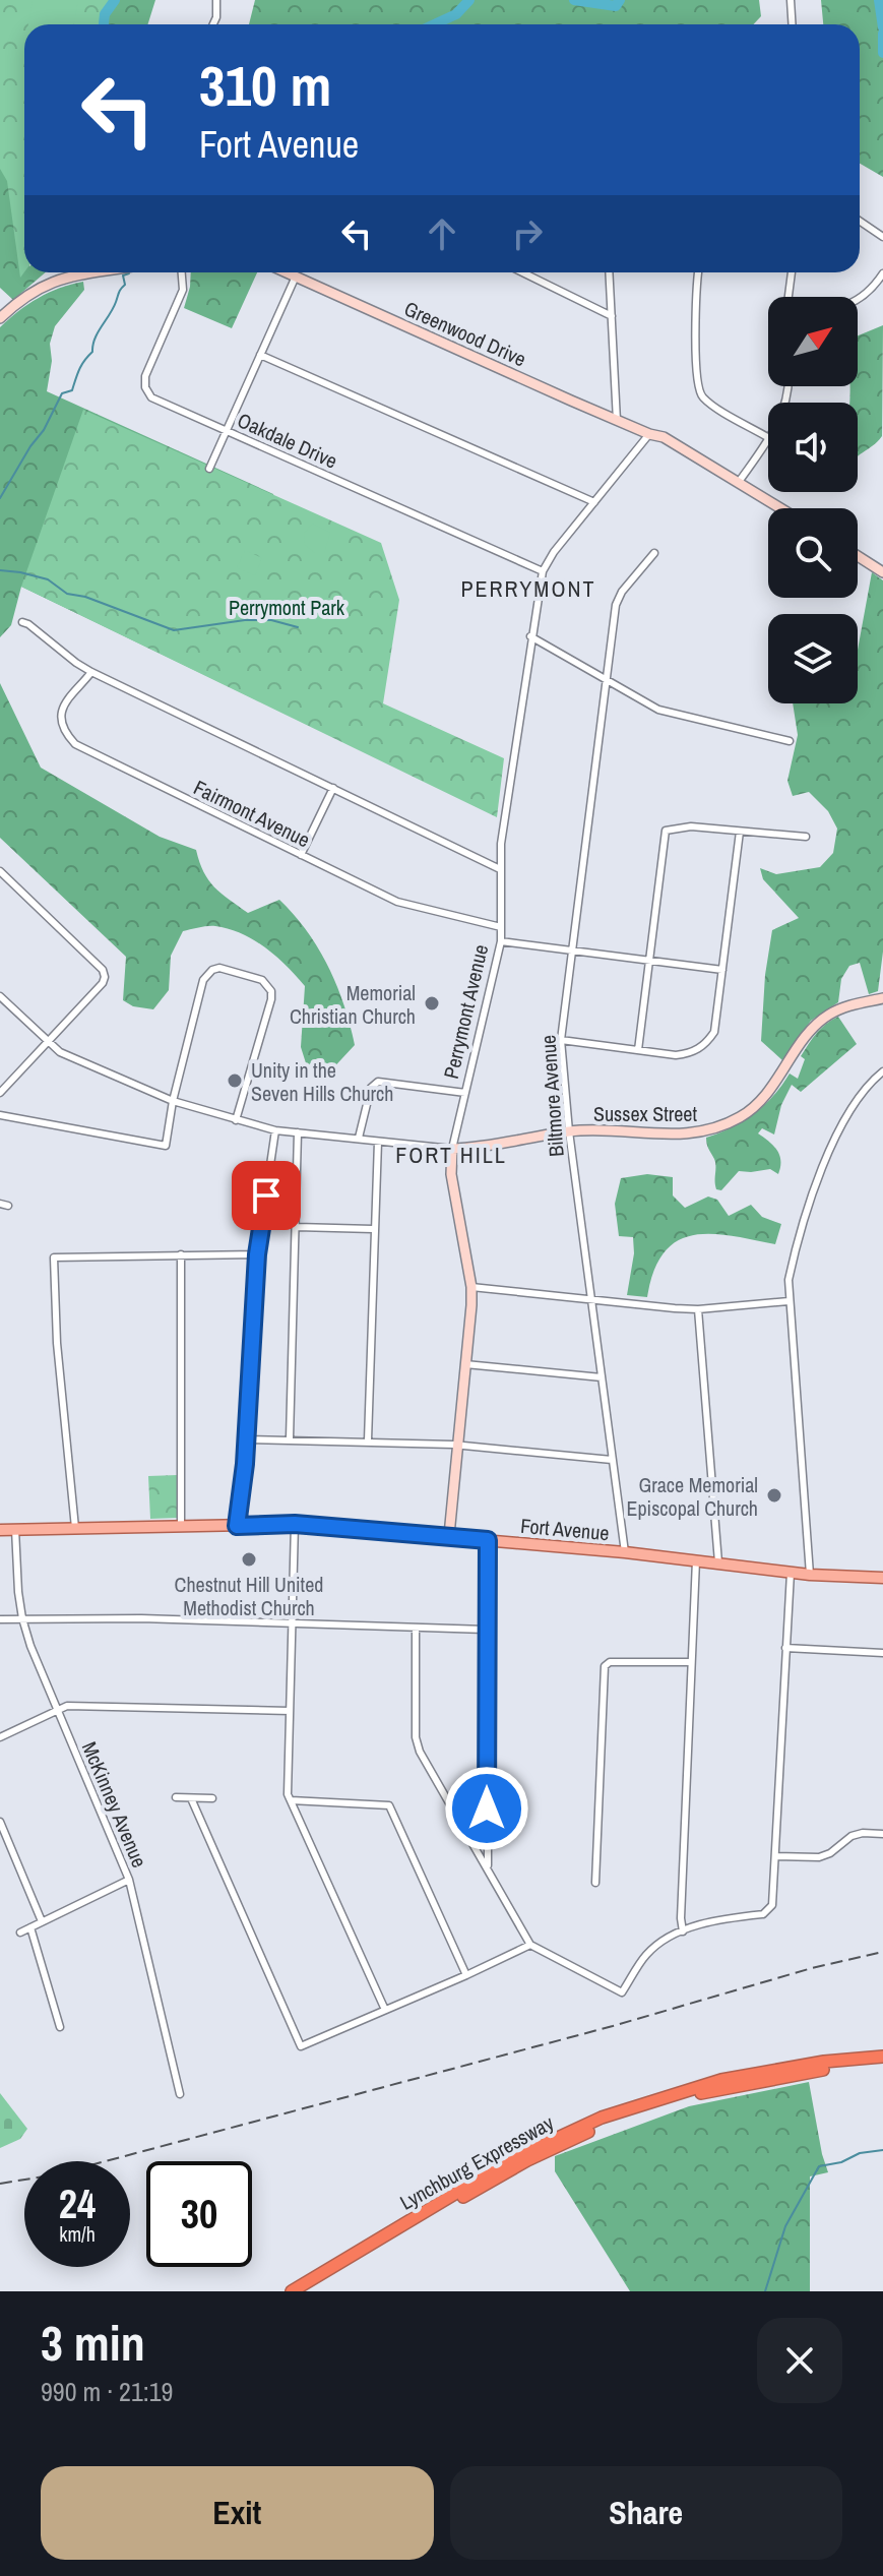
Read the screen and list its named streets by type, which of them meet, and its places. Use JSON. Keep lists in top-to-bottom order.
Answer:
{
  "streets": {
    "highway": ["Lynchburg Expressway"],
    "main road": ["Fort Avenue"],
    "street": [
      "Greenwood Drive",
      "Oakdale Drive",
      "Fairmont Avenue",
      "Perrymont Avenue",
      "Biltmore Avenue",
      "Sussex Street",
      "McKinney Avenue"
    ]
  },
  "crossings": [
    ["Greenwood Drive", "Perrymont Avenue"],
    ["Oakdale Drive", "Perrymont Avenue"],
    ["Fairmont Avenue", "Perrymont Avenue"],
    ["Perrymont Avenue", "Sussex Street"],
    ["Perrymont Avenue", "Fort Avenue"],
    ["Biltmore Avenue", "Sussex Street"],
    ["Biltmore Avenue", "Fort Avenue"],
    ["Fort Avenue", "McKinney Avenue"]
  ],
  "districts": ["PERRYMONT", "FORT HILL"],
  "parks": ["Perrymont Park"],
  "places": [
    "Memorial Christian Church",
    "Unity in the Seven Hills Church",
    "Grace Memorial Episcopal Church",
    "Chestnut Hill United Methodist Church"
  ],
  "north": "top right",
  "page": {
    "turn": ["310 m", "Fort Avenue"],
    "speed": "24 km/h",
    "limit": "30",
    "heading": ["3 min", "990 m · 21:19"],
    "buttons": ["Exit", "Share"]
  }
}
